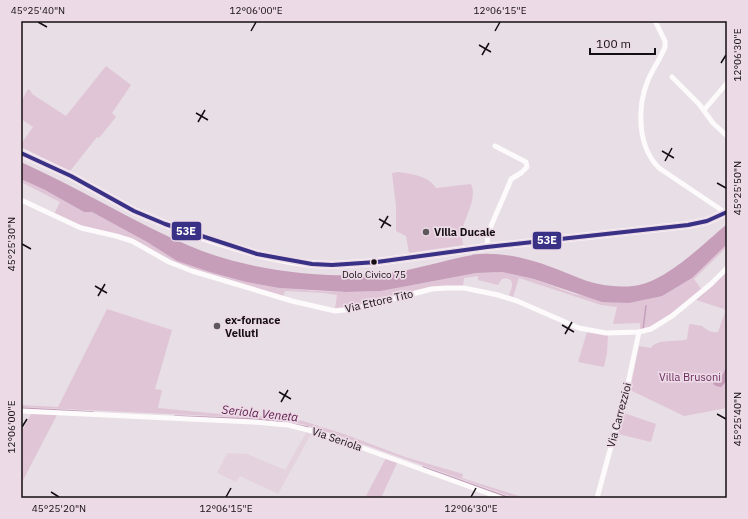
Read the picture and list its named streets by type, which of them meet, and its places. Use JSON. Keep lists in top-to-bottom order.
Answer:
{
  "streets": {
    "street": ["Via Ettore Tito", "Via Carrezzioi", "Via Seriola"]
  },
  "crossings": [
    ["Via Ettore Tito", "Via Carrezzioi"]
  ],
  "water": ["Seriola Veneta"],
  "parks": ["Villa Brusoni"],
  "places": ["Villa Ducale", "Dolo Civico 75", "ex-fornace Velluti"],
  "lines": ["transit line 53E"],
  "scale_bar": "100 m",
  "coordinates": [
    "45°25'40\"N",
    "12°06'00\"E",
    "12°06'15\"E",
    "12°06'30\"E",
    "45°25'50\"N",
    "45°25'30\"N",
    "45°25'20\"N"
  ]
}
